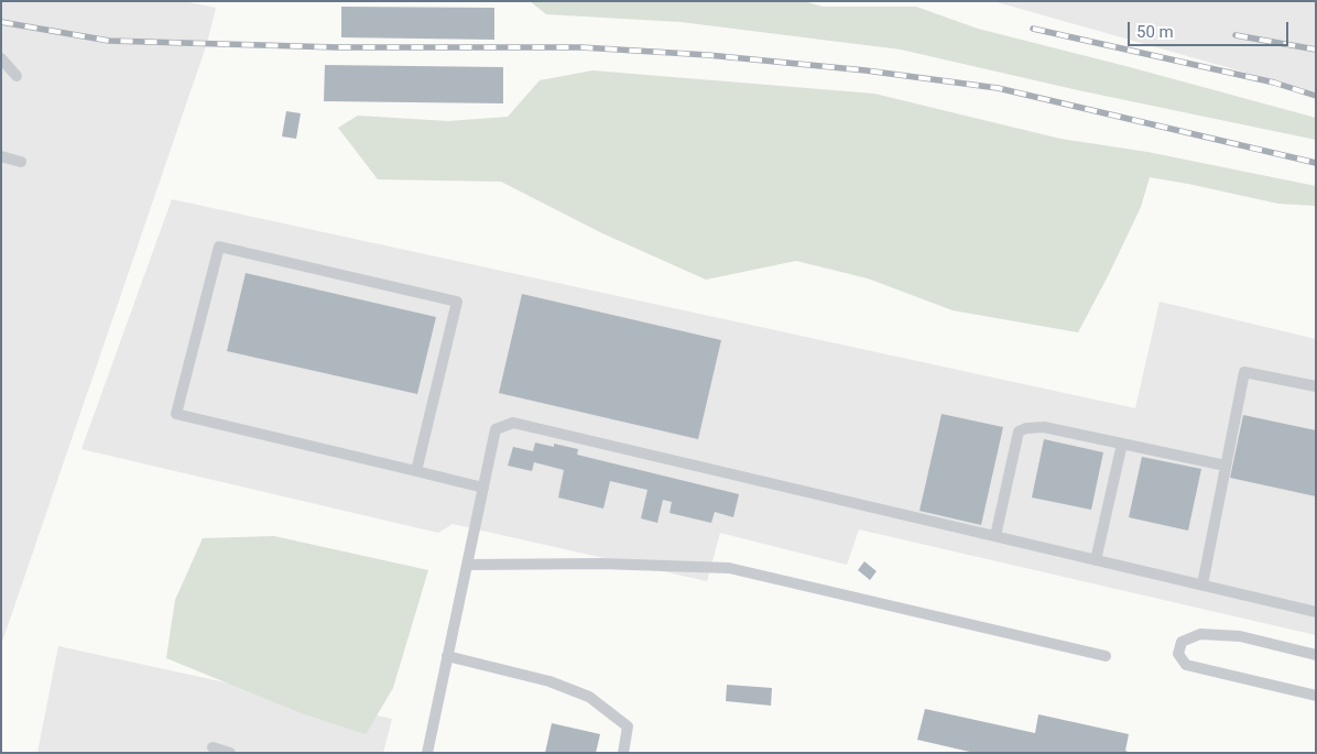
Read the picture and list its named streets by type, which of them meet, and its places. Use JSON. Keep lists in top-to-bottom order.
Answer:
{
  "scale_bar": "50 m"
}
